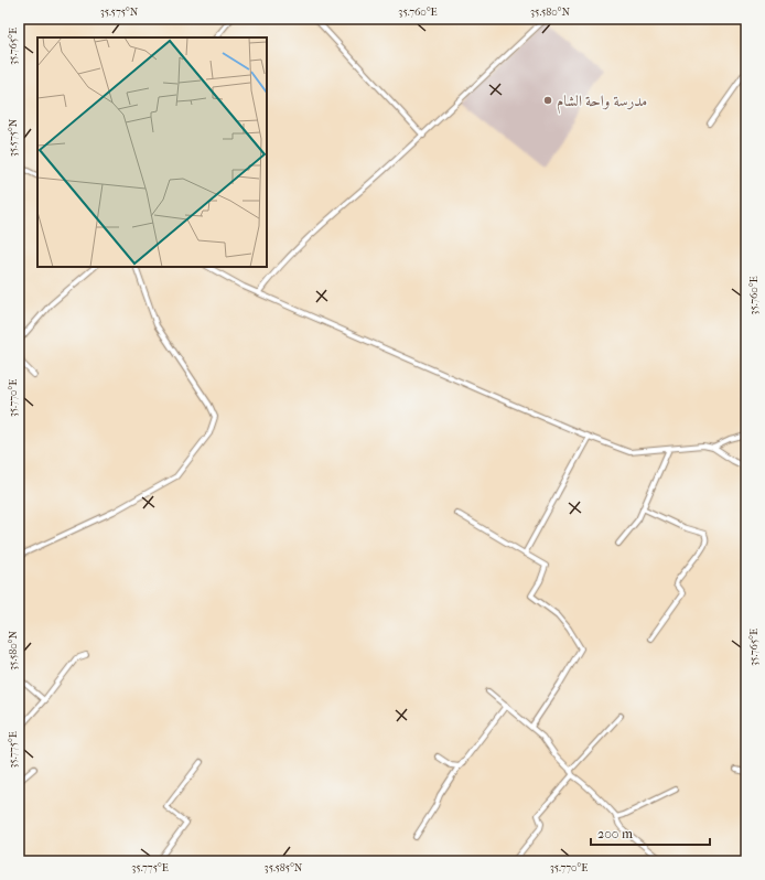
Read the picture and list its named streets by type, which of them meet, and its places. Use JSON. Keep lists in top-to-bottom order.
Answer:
{
  "places": ["مدرسة واحة الشام"],
  "scale_bar": "200 m",
  "coordinates": [
    "35.575°N",
    "35.760°E",
    "35.580°N",
    "35.765°E",
    "35.770°E",
    "35.775°E",
    "35.585°N"
  ]
}
